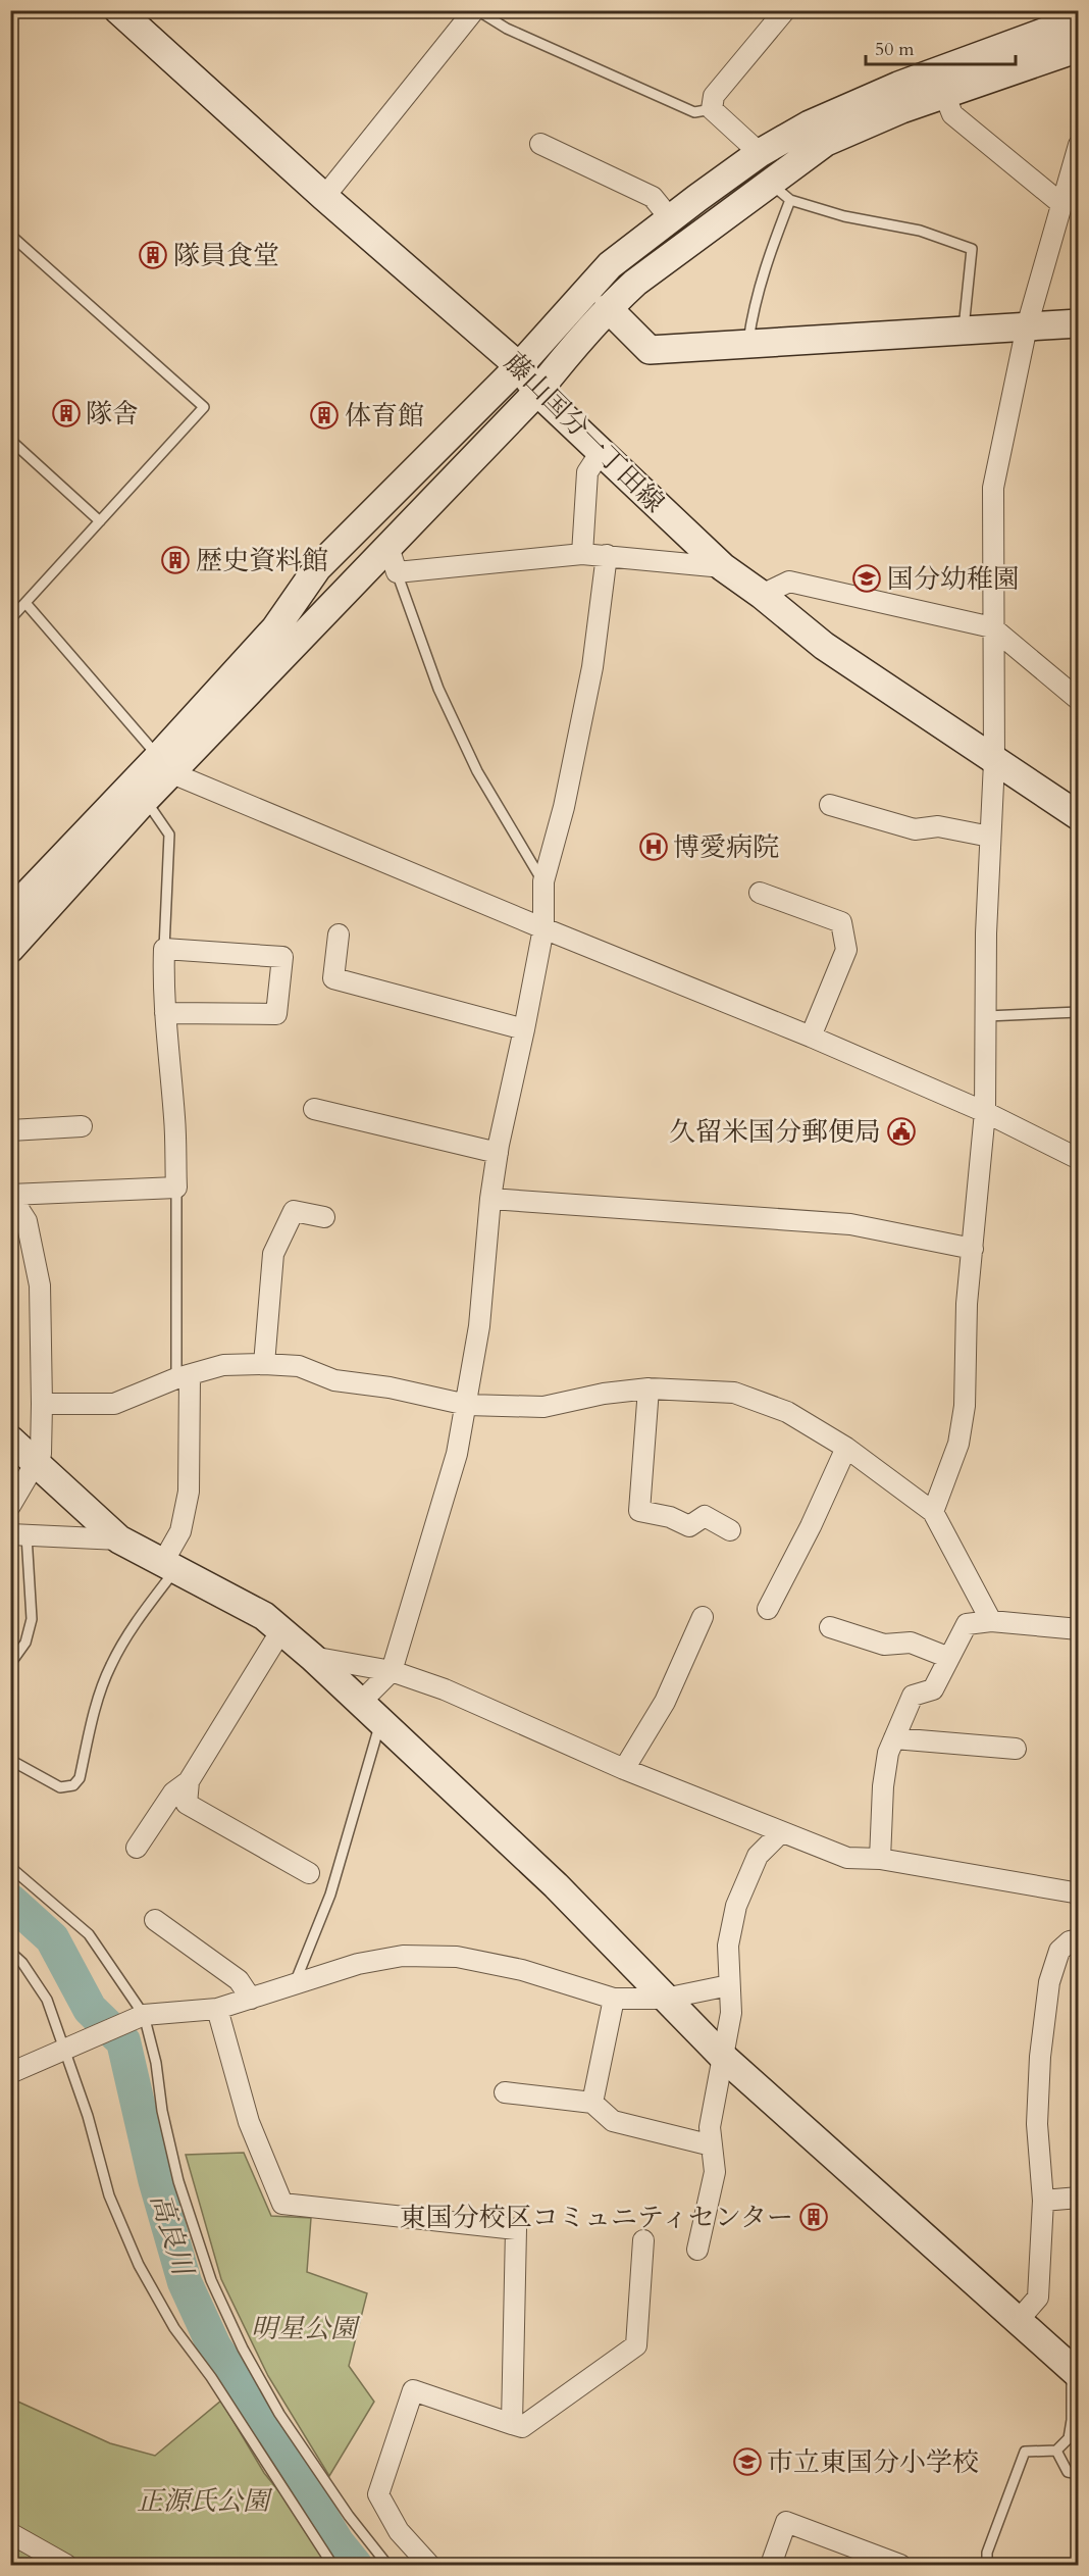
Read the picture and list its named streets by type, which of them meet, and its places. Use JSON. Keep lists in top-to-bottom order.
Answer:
{
  "streets": {
    "street": ["藤山国分一丁田線"]
  },
  "water": ["高良川"],
  "parks": ["明星公園", "正源氏公園"],
  "places": {
    "building": [
      "隊員食堂",
      "隊舎",
      "体育館",
      "歴史資料館",
      "東国分校区コミュニティセンター"
    ],
    "school or university": ["国分幼稚園", "市立東国分小学校"],
    "hospital": ["博愛病院"],
    "public building": ["久留米国分郵便局"]
  },
  "scale_bar": "50 m"
}
